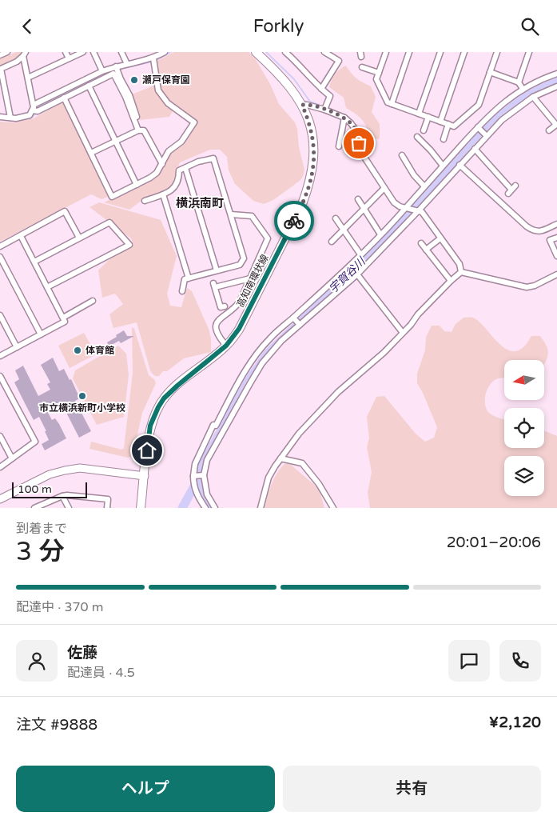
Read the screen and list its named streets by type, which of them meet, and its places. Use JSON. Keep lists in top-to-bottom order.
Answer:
{
  "streets": {
    "main road": ["高知南環状線"]
  },
  "districts": ["横浜南町"],
  "water": ["宇賀谷川"],
  "places": ["瀬戸保育園", "体育館", "市立横浜新町小学校"],
  "scale_bar": "100 m",
  "north": "left",
  "page": {
    "header": "Forkly",
    "scale": "100 m",
    "heading": ["3 分", "到着まで", "20:01–20:06"],
    "panel": [
      "佐藤",
      "配達員 · 4.5",
      "注文 #9888",
      "¥2,120"
    ],
    "bar": "配達中 · 370 m",
    "buttons": ["ヘルプ", "共有"]
  }
}
